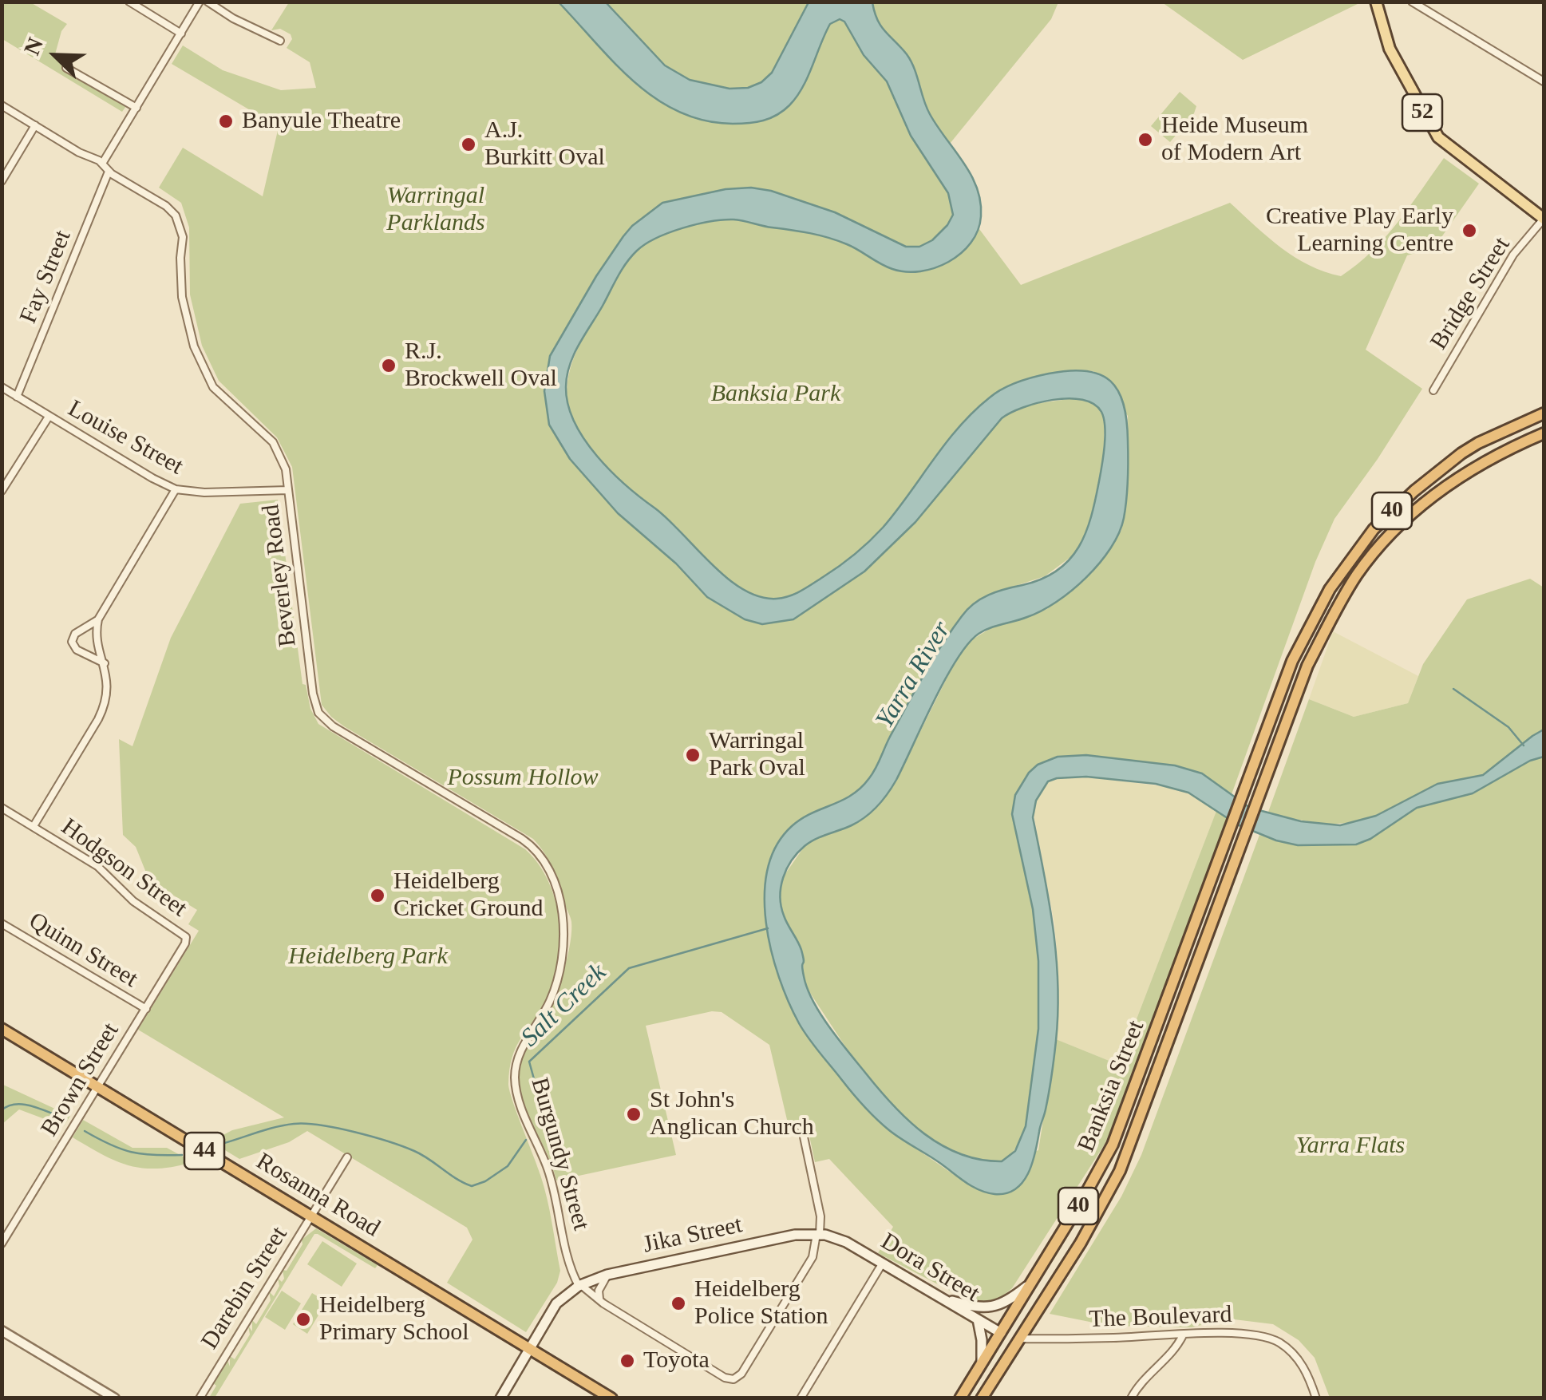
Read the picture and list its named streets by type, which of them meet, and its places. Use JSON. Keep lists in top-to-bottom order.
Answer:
{
  "streets": {
    "highway": [
      "40",
      "Banksia Street",
      "44",
      "Rosanna Road",
      "Dora Street"
    ],
    "main road": ["52", "Jika Street"],
    "street": [
      "Fay Street",
      "Bridge Street",
      "Louise Street",
      "Beverley Road",
      "Hodgson Street",
      "Quinn Street",
      "Brown Street",
      "Burgundy Street",
      "Darebin Street",
      "The Boulevard"
    ]
  },
  "crossings": [
    ["52", "Bridge Street"],
    ["Fay Street", "Louise Street"],
    ["Fay Street", "Beverley Road"],
    ["Louise Street", "Beverley Road"],
    ["40", "Banksia Street"],
    ["Beverley Road", "Burgundy Street"],
    ["Hodgson Street", "Brown Street"],
    ["Quinn Street", "Brown Street"],
    ["Brown Street", "Rosanna Road"],
    ["Banksia Street", "Dora Street"],
    ["Banksia Street", "The Boulevard"],
    ["44", "Rosanna Road"],
    ["Burgundy Street", "Jika Street"],
    ["Rosanna Road", "Darebin Street"],
    ["Jika Street", "Dora Street"],
    ["Dora Street", "The Boulevard"]
  ],
  "water": ["Yarra River", "Salt Creek"],
  "parks": [
    "Warringal Parklands",
    "Banksia Park",
    "Possum Hollow",
    "Heidelberg Park",
    "Yarra Flats"
  ],
  "places": [
    "Banyule Theatre",
    "Heide Museum of Modern Art",
    "A.J. Burkitt Oval",
    "Creative Play Early Learning Centre",
    "R.J. Brockwell Oval",
    "Warringal Park Oval",
    "Heidelberg Cricket Ground",
    "St John's Anglican Church",
    "Heidelberg Police Station",
    "Heidelberg Primary School",
    "Toyota"
  ],
  "north": "top left"
}
